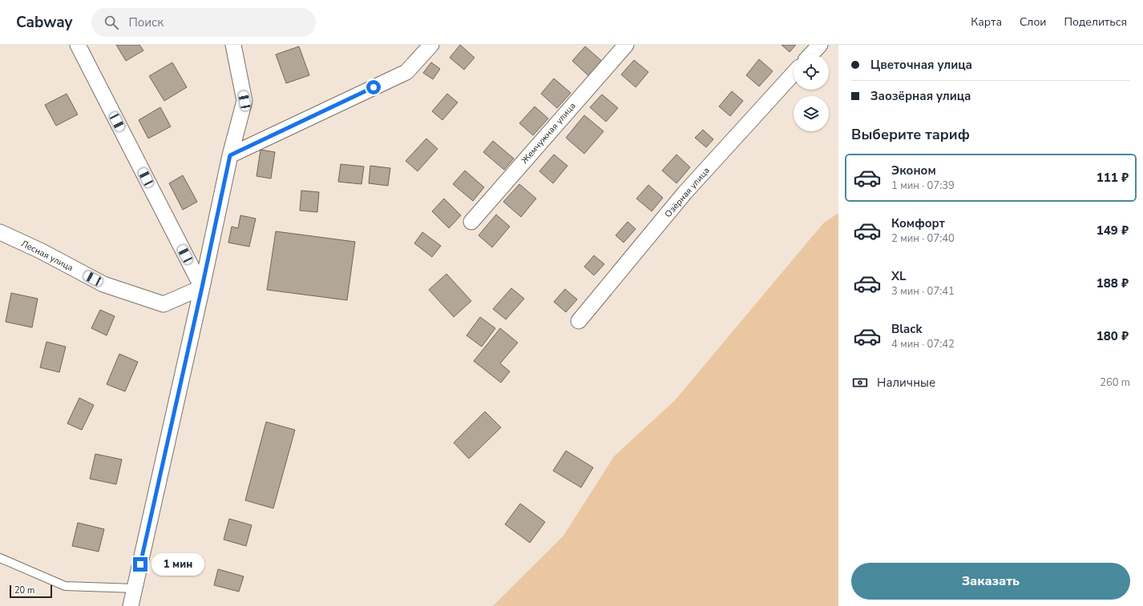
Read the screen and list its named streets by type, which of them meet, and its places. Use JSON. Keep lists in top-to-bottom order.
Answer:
{
  "streets": {
    "street": ["Жемчужная улица", "Озёрная улица", "Лесная улица"]
  },
  "scale_bar": "20 m",
  "page": {
    "header": "Cabway",
    "search": "Поиск",
    "nav": ["Карта", "Слои", "Поделиться"],
    "banner": ["Цветочная улица", "Заозёрная улица"],
    "heading": "Выберите тариф",
    "list": [
      {
        "name": "Эконом",
        "note": "1 мин · 07:39",
        "value": "111 ₽"
      },
      {
        "name": "Комфорт",
        "note": "2 мин · 07:40",
        "value": "149 ₽"
      },
      {
        "name": "XL",
        "note": "3 мин · 07:41",
        "value": "188 ₽"
      },
      {
        "name": "Black",
        "note": "4 мин · 07:42",
        "value": "180 ₽"
      }
    ],
    "pay": ["Наличные", "260 m"],
    "bubble": "1 мин",
    "buttons": "Заказать",
    "scale": "20 m"
  }
}
